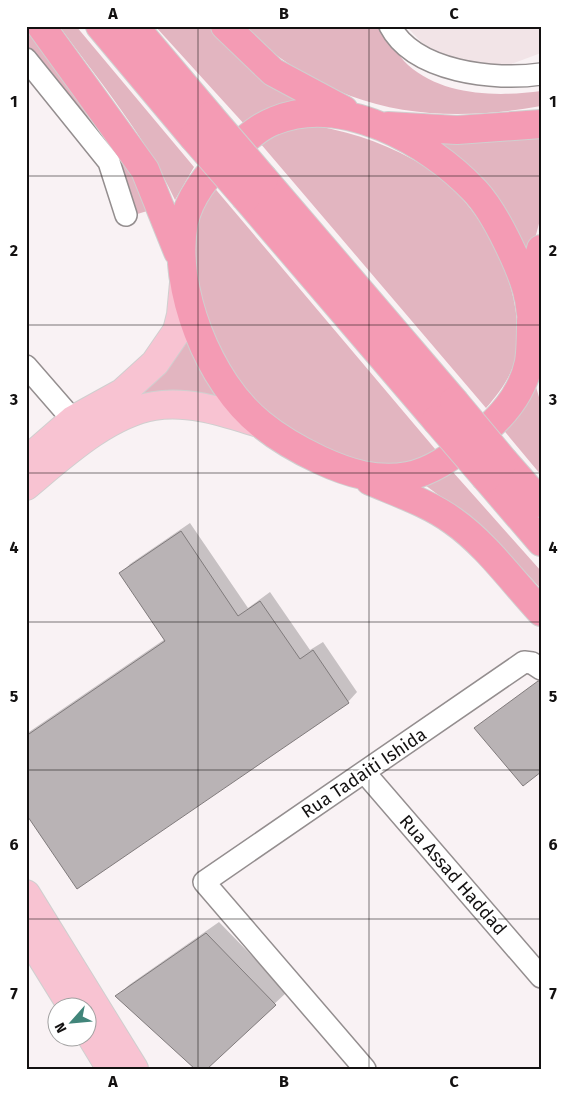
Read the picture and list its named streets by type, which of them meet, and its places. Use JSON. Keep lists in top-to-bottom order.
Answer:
{
  "streets": {
    "street": ["Rua Tadaiti Ishida", "Rua Assad Haddad"]
  },
  "crossings": [
    ["Rua Tadaiti Ishida", "Rua Assad Haddad"]
  ],
  "north": "bottom left",
  "grid": {
    "columns": ["A", "B", "C"],
    "rows": [
      "1",
      "2",
      "3",
      "4",
      "5",
      "6",
      "7"
    ]
  }
}
